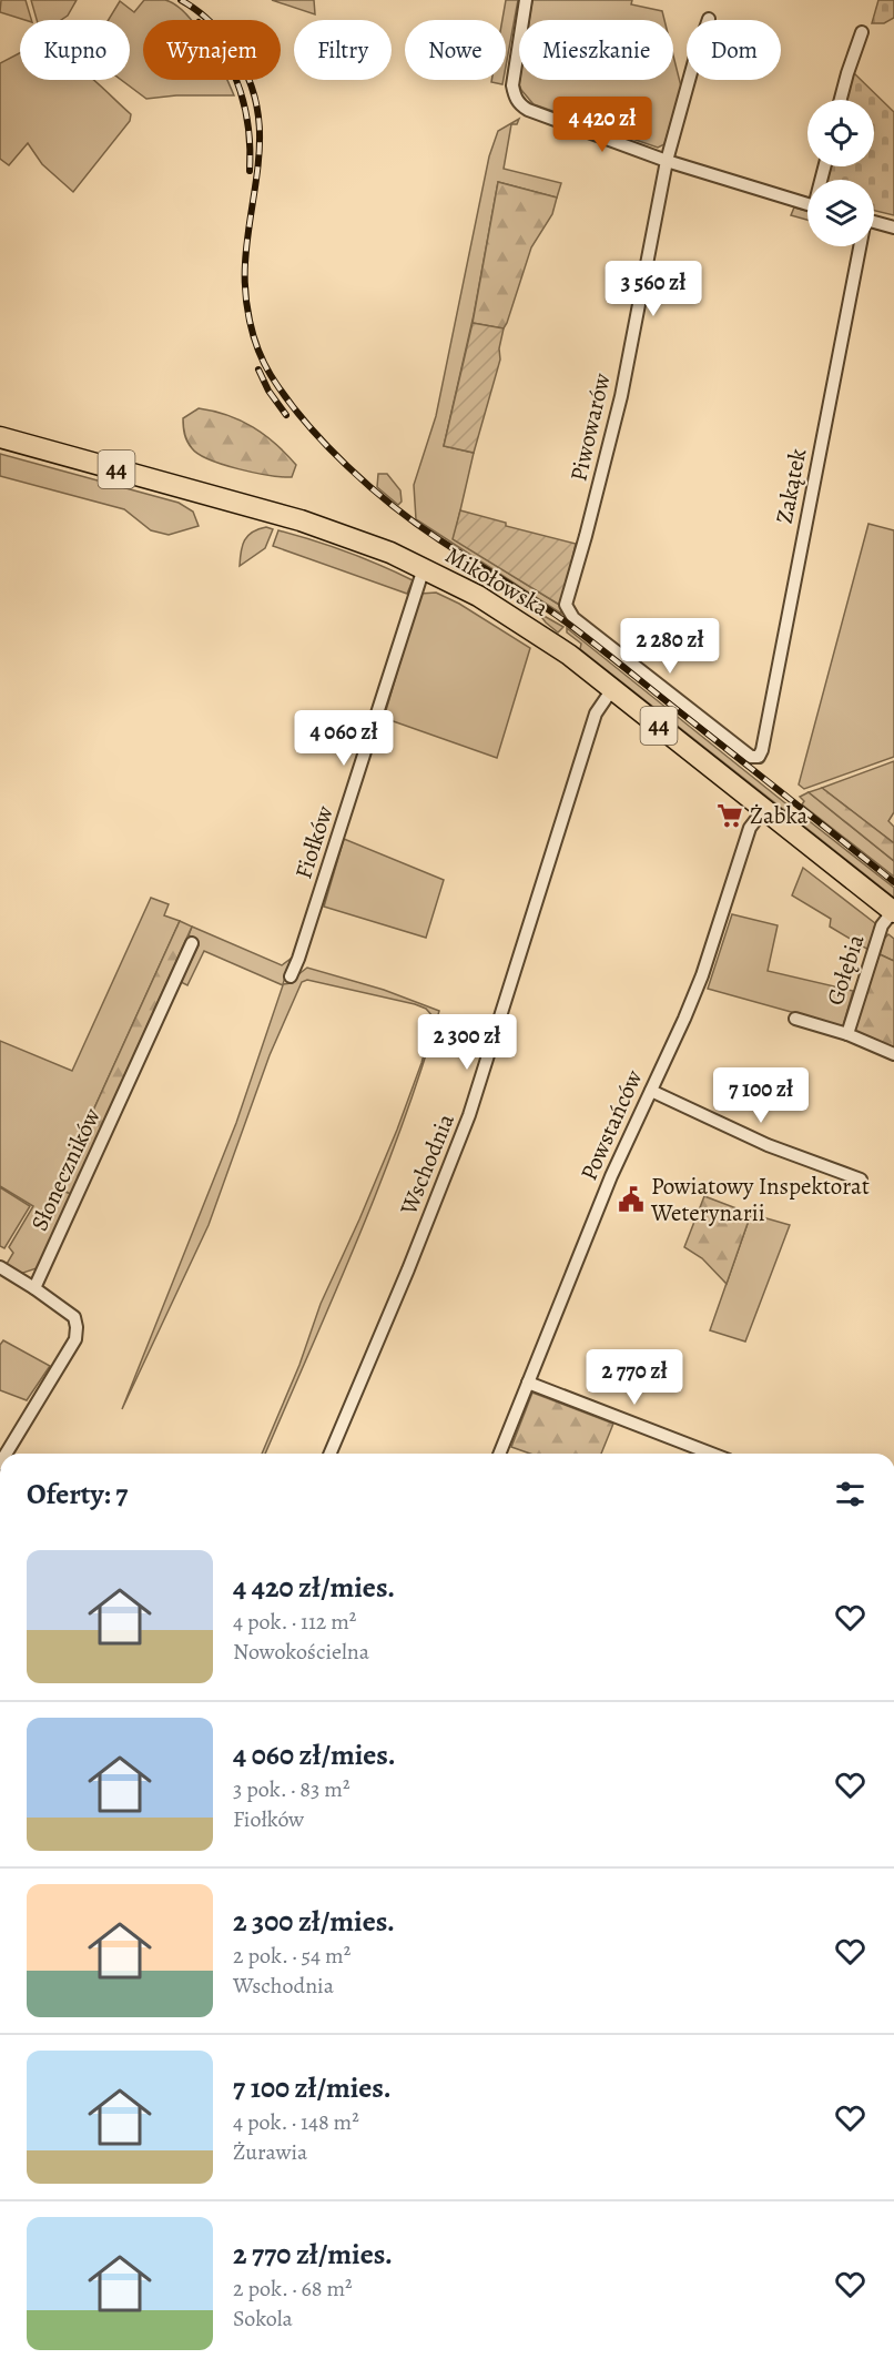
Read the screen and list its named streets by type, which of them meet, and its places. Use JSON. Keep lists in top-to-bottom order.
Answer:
{
  "streets": {
    "main road": ["44", "Mikołowska"],
    "street": [
      "Piwowarów",
      "Zakątek",
      "Fiołków",
      "Gołębia",
      "Powstańców",
      "Wschodnia",
      "Słoneczników"
    ]
  },
  "crossings": [
    ["Piwowarów", "Zakątek"],
    ["Mikołowska", "Fiołków"],
    ["Mikołowska", "Gołębia"],
    ["Mikołowska", "Powstańców"],
    ["Mikołowska", "Wschodnia"]
  ],
  "places": {
    "supermarket": ["Żabka"],
    "public building": ["Powiatowy Inspektorat Weterynarii"]
  },
  "page": {
    "chip": [
      "Kupno",
      "Wynajem",
      "Filtry",
      "Nowe",
      "Mieszkanie",
      "Dom"
    ],
    "price": [
      "4 420 zł",
      "3 560 zł",
      "2 280 zł",
      "4 060 zł",
      "2 300 zł",
      "7 100 zł",
      "2 770 zł"
    ],
    "heading": "Oferty: 7",
    "list": [
      {
        "name": "4 420 zł/mies.",
        "note": "4 pok. · 112 m² · Nowokościelna"
      },
      {
        "name": "4 060 zł/mies.",
        "note": "3 pok. · 83 m² · Fiołków"
      },
      {
        "name": "2 300 zł/mies.",
        "note": "2 pok. · 54 m² · Wschodnia"
      },
      {
        "name": "7 100 zł/mies.",
        "note": "4 pok. · 148 m² · Żurawia"
      },
      {
        "name": "2 770 zł/mies.",
        "note": "2 pok. · 68 m² · Sokola"
      }
    ]
  }
}
